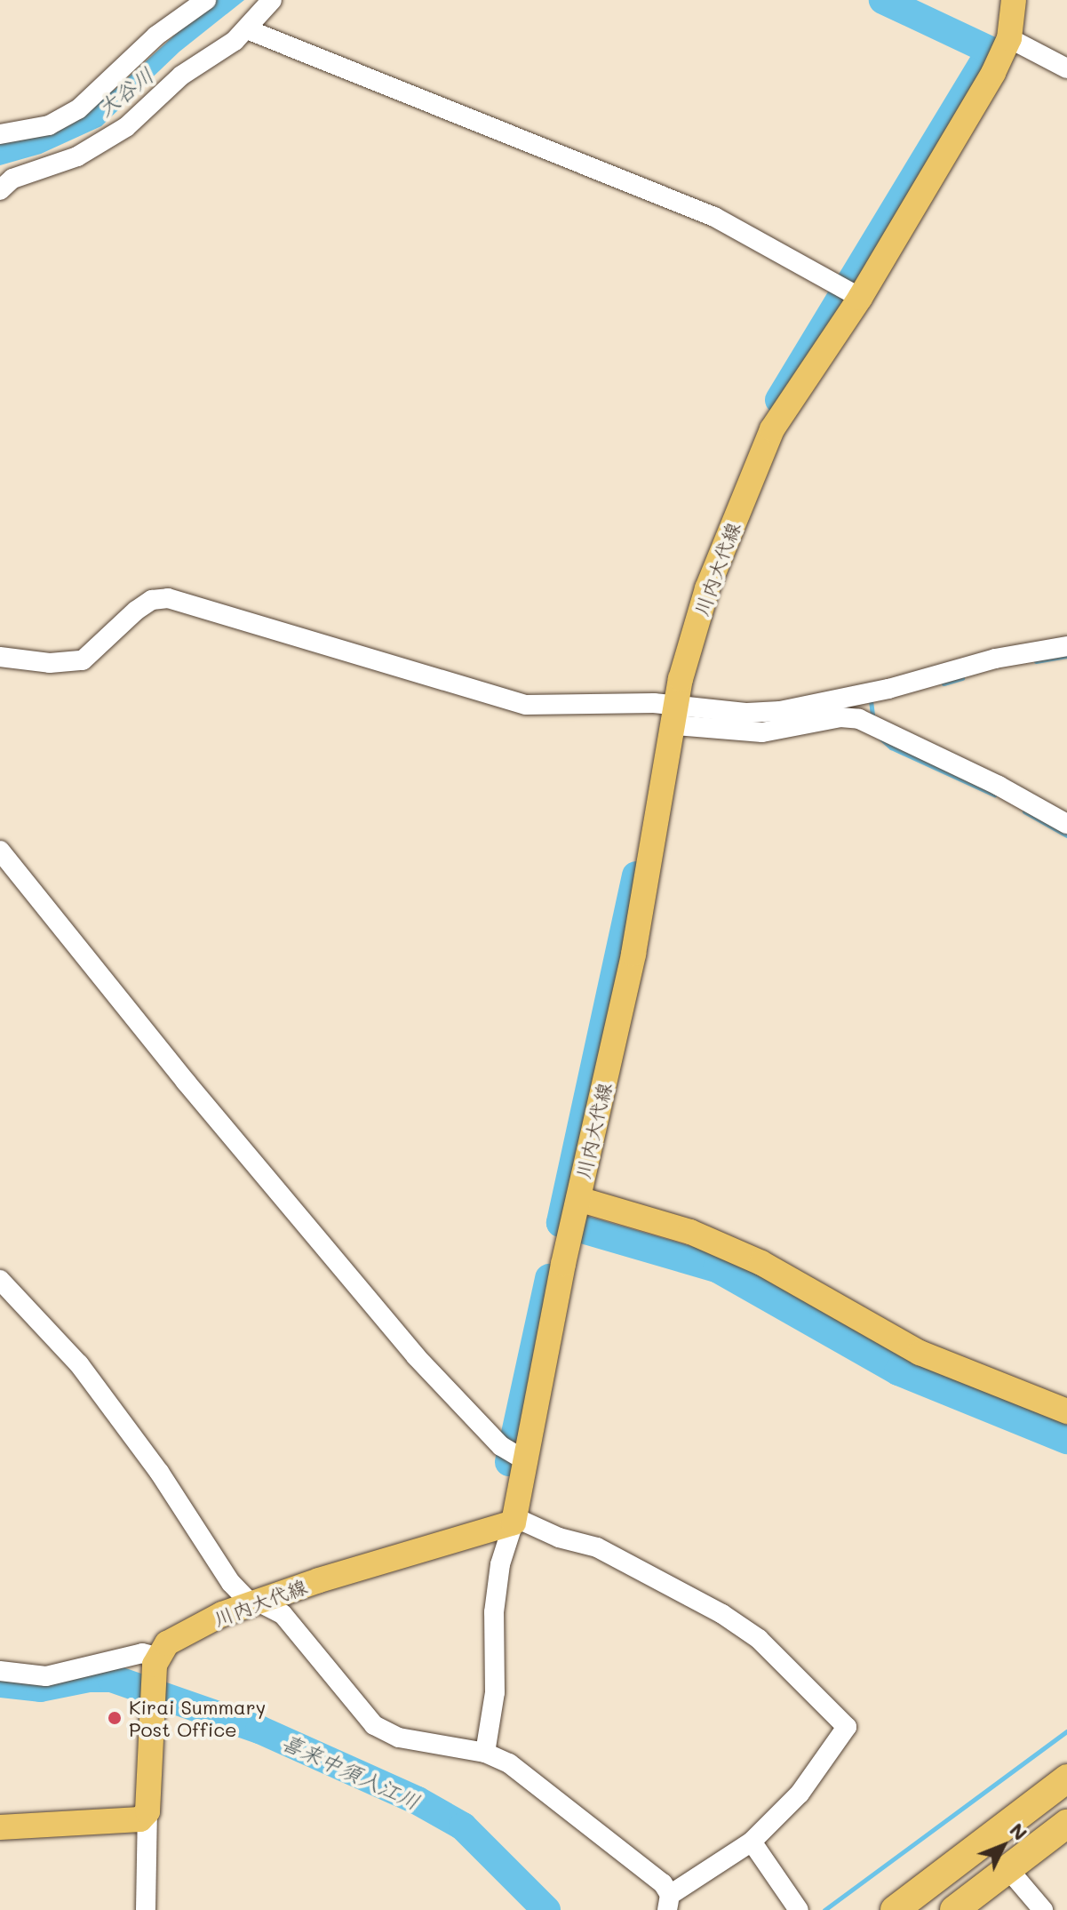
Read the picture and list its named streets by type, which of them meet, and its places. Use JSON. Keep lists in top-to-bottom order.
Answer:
{
  "streets": {
    "main road": ["川内大代線"]
  },
  "water": ["大谷川", "喜来中須入江川"],
  "places": ["Kirai Summary Post Office"],
  "north": "top right"
}
